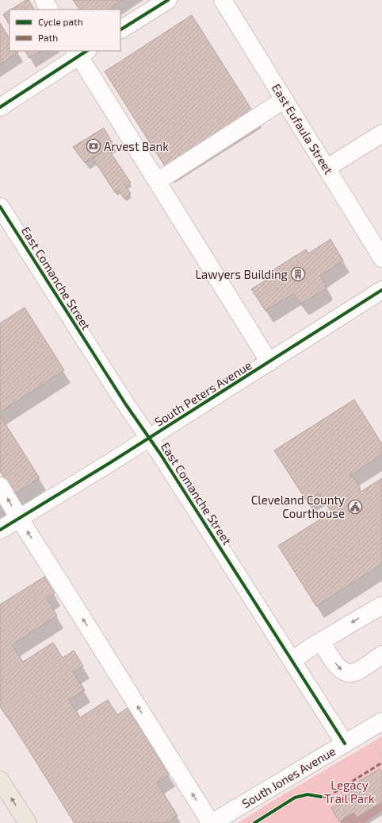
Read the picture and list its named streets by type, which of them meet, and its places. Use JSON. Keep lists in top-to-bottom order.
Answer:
{
  "streets": {
    "street": [
      "East Eufaula Street",
      "East Comanche Street",
      "South Peters Avenue",
      "South Jones Avenue"
    ]
  },
  "crossings": [
    ["East Comanche Street", "South Peters Avenue"],
    ["East Comanche Street", "South Jones Avenue"]
  ],
  "parks": ["Legacy Trail Park"],
  "places": {
    "bank": ["Arvest Bank"],
    "building": ["Lawyers Building"],
    "public building": ["Cleveland County Courthouse"]
  },
  "legend": ["Cycle path", "Path"]
}
